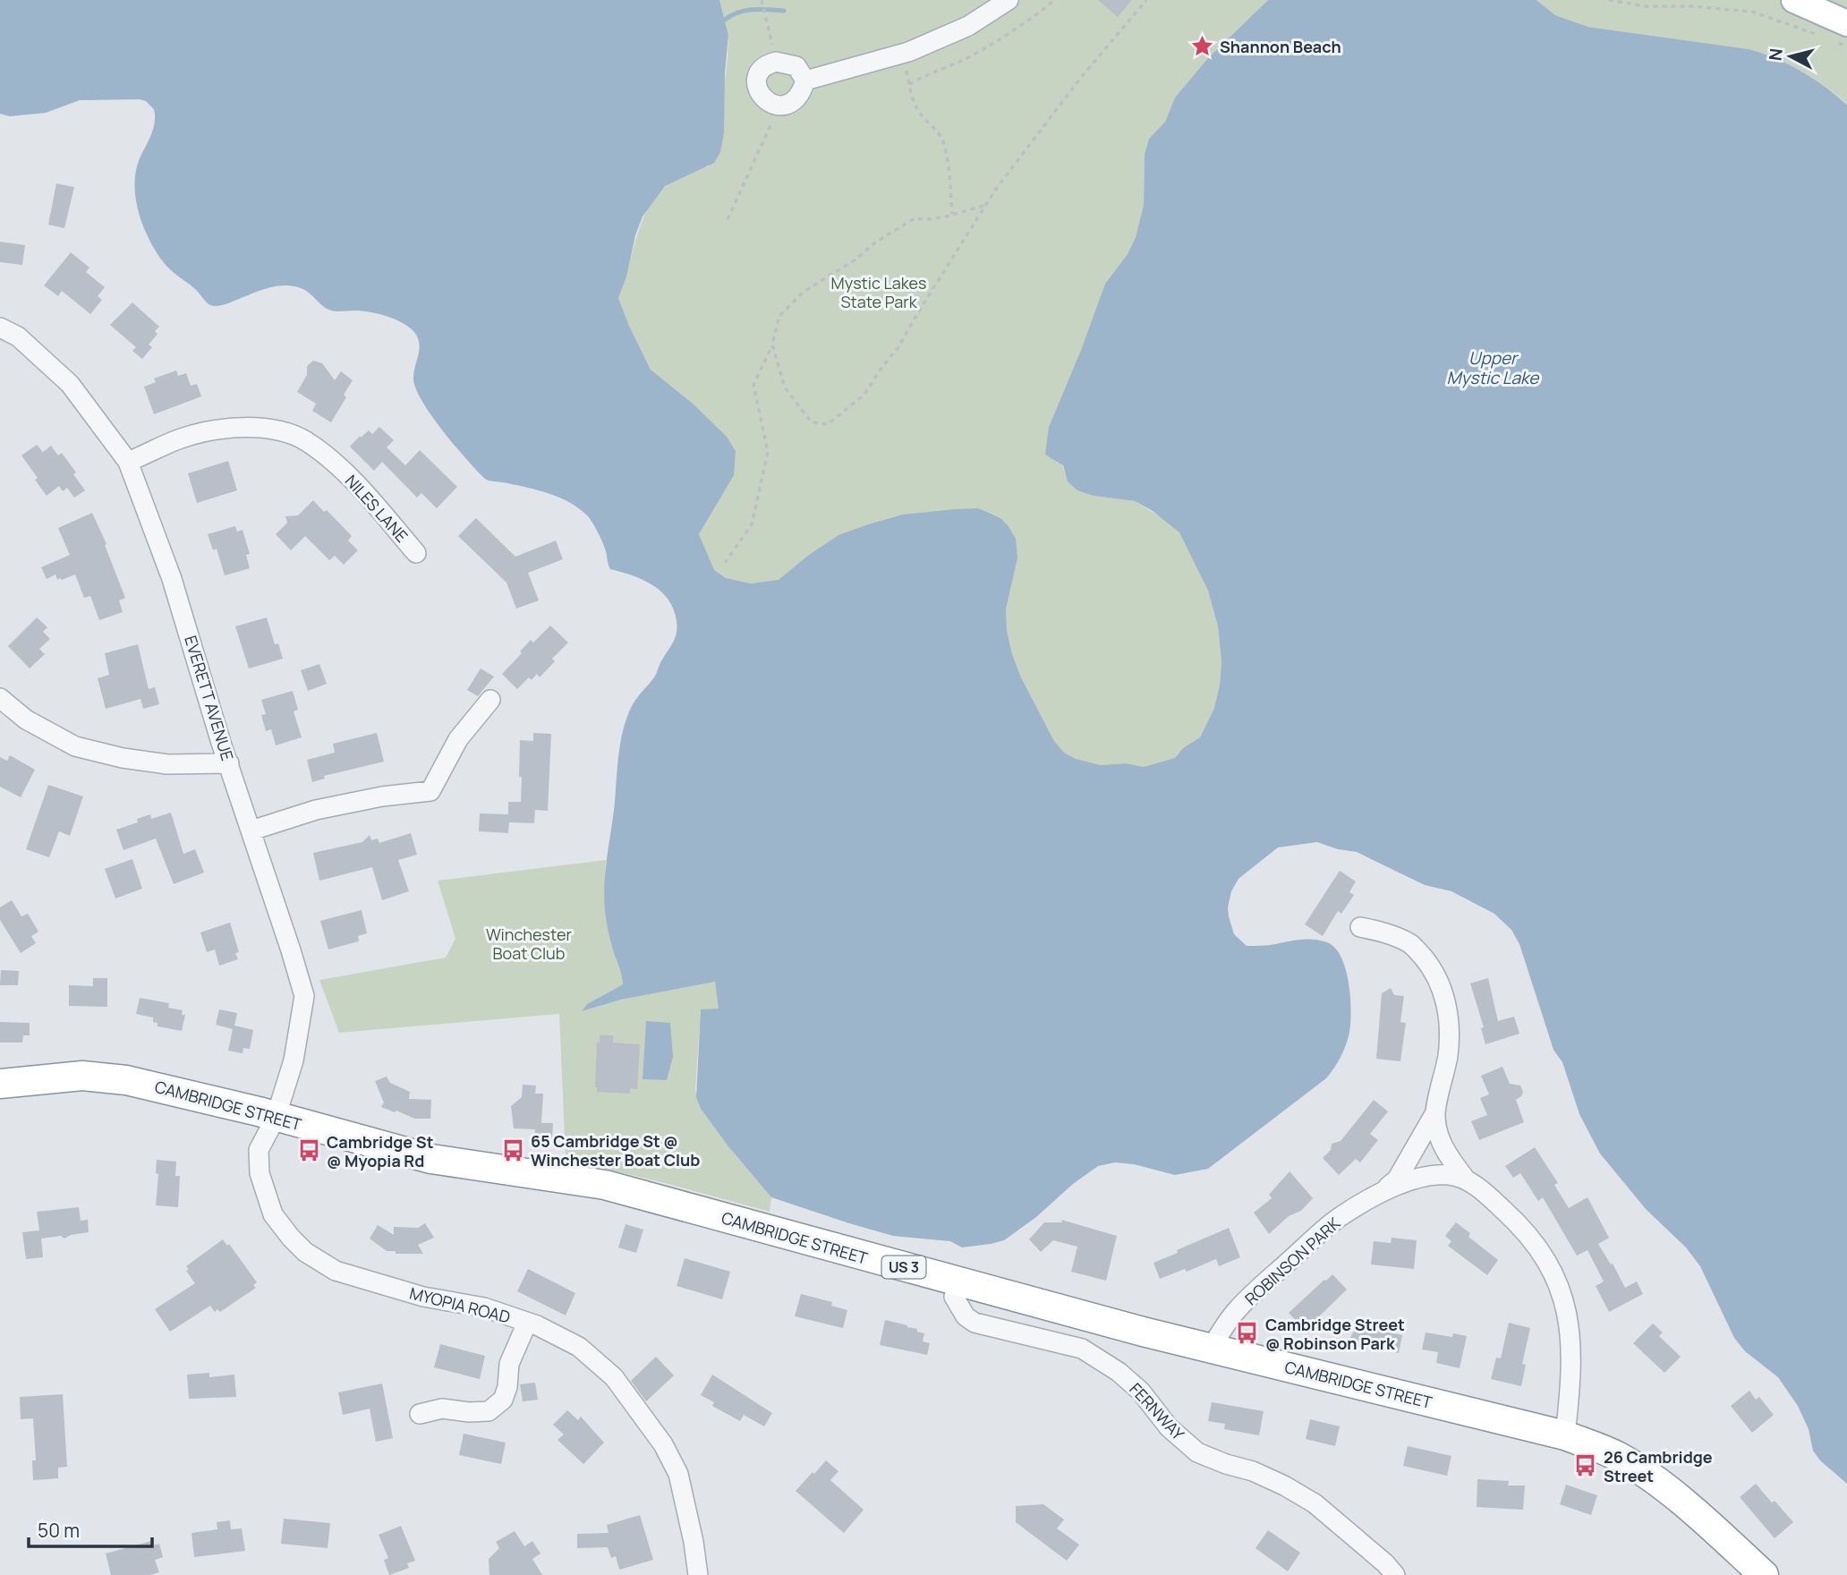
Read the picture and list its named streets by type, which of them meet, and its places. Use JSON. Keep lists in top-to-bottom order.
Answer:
{
  "streets": {
    "highway": ["CAMBRIDGE STREET", "US 3"],
    "street": [
      "NILES LANE",
      "EVERETT AVENUE",
      "ROBINSON PARK",
      "MYOPIA ROAD",
      "FERNWAY"
    ]
  },
  "crossings": [
    ["NILES LANE", "EVERETT AVENUE"],
    ["EVERETT AVENUE", "CAMBRIDGE STREET"],
    ["EVERETT AVENUE", "MYOPIA ROAD"],
    ["CAMBRIDGE STREET", "ROBINSON PARK"],
    ["CAMBRIDGE STREET", "MYOPIA ROAD"],
    ["CAMBRIDGE STREET", "FERNWAY"]
  ],
  "water": ["Upper Mystic Lake"],
  "parks": ["Mystic Lakes State Park", "Winchester Boat Club"],
  "places": {
    "place": ["Shannon Beach"],
    "bus stop": [
      "65 Cambridge St @ Winchester Boat Club",
      "Cambridge St @ Myopia Rd",
      "Cambridge Street @ Robinson Park",
      "26 Cambridge Street"
    ]
  },
  "scale_bar": "50 m",
  "north": "left"
}
